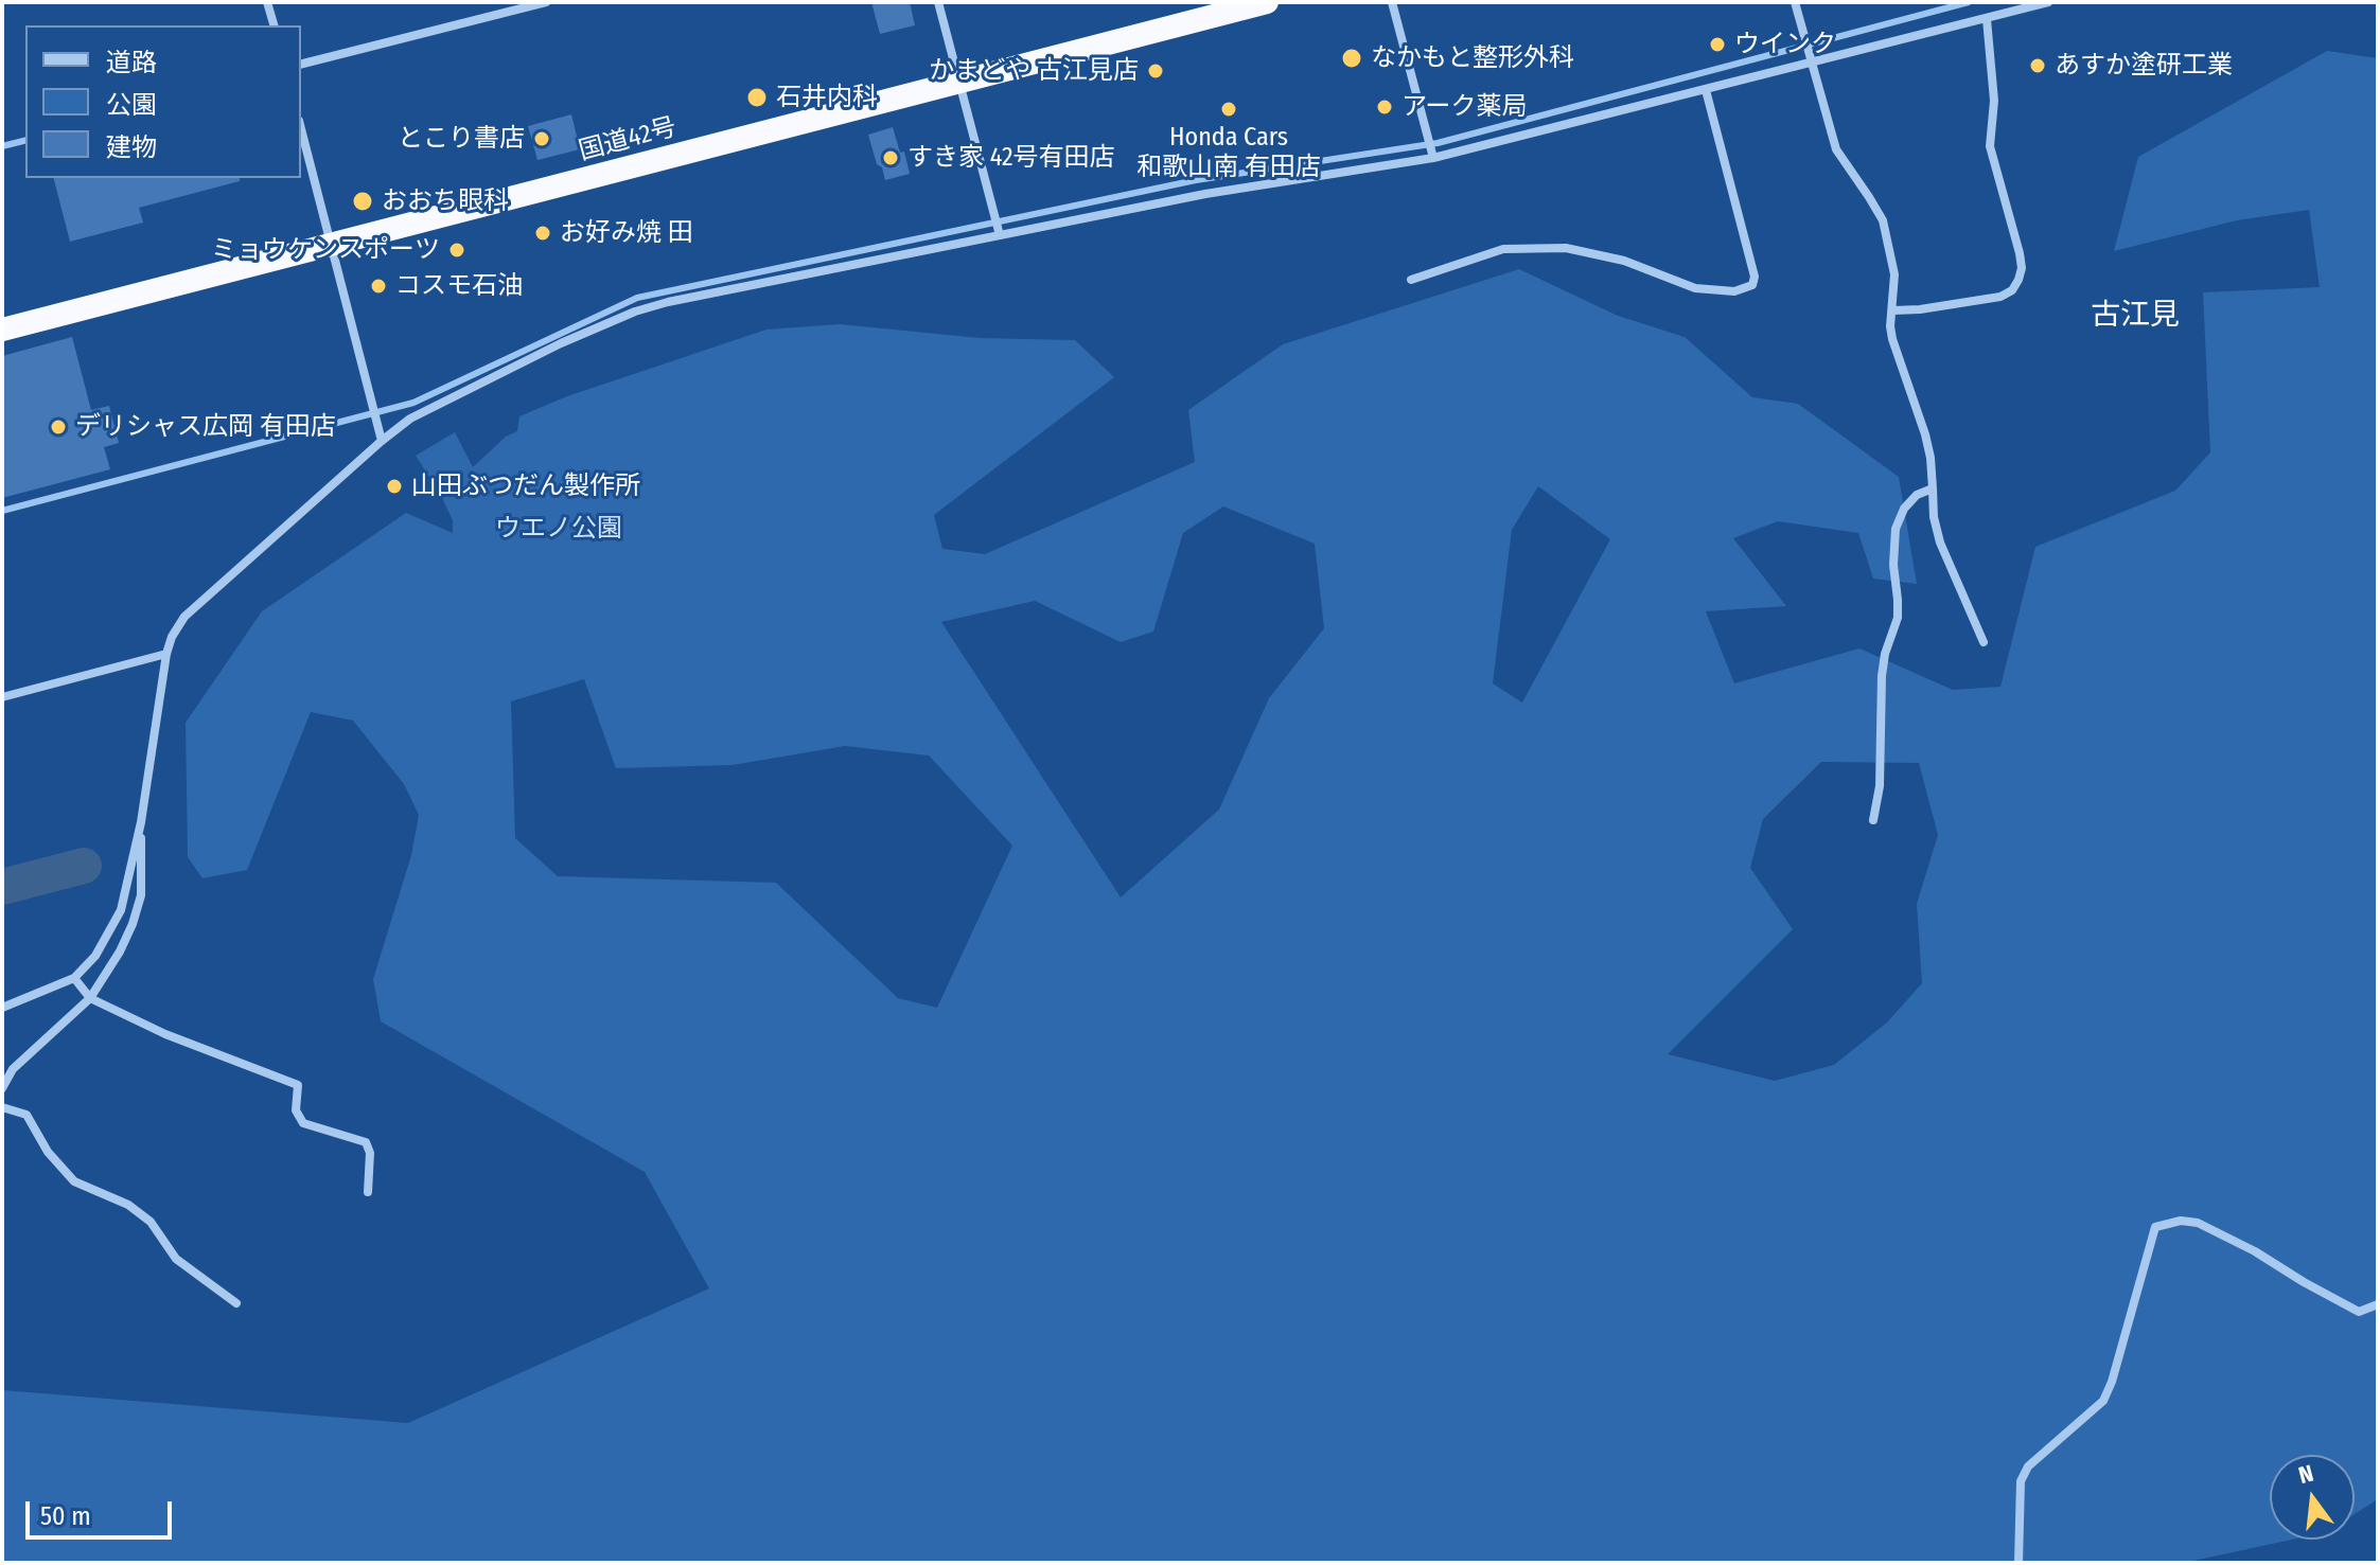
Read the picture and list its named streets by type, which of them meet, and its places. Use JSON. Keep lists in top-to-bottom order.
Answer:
{
  "streets": {
    "highway": ["国道42号"]
  },
  "districts": ["古江見"],
  "parks": ["ウエノ公園"],
  "places": [
    "ウインク",
    "なかもと整形外科",
    "あすか塗研工業",
    "かまどや 古江見店",
    "石井内科",
    "アーク薬局",
    "Honda Cars 和歌山南 有田店",
    "とこり書店",
    "すき家 42号有田店",
    "おおち眼科",
    "お好み焼 田",
    "ミョウケンスポーツ",
    "コスモ石油",
    "デリシャス広岡 有田店",
    "山田ぶつだん製作所"
  ],
  "legend": ["道路", "公園", "建物"],
  "scale_bar": "50 m",
  "north": "top"
}
